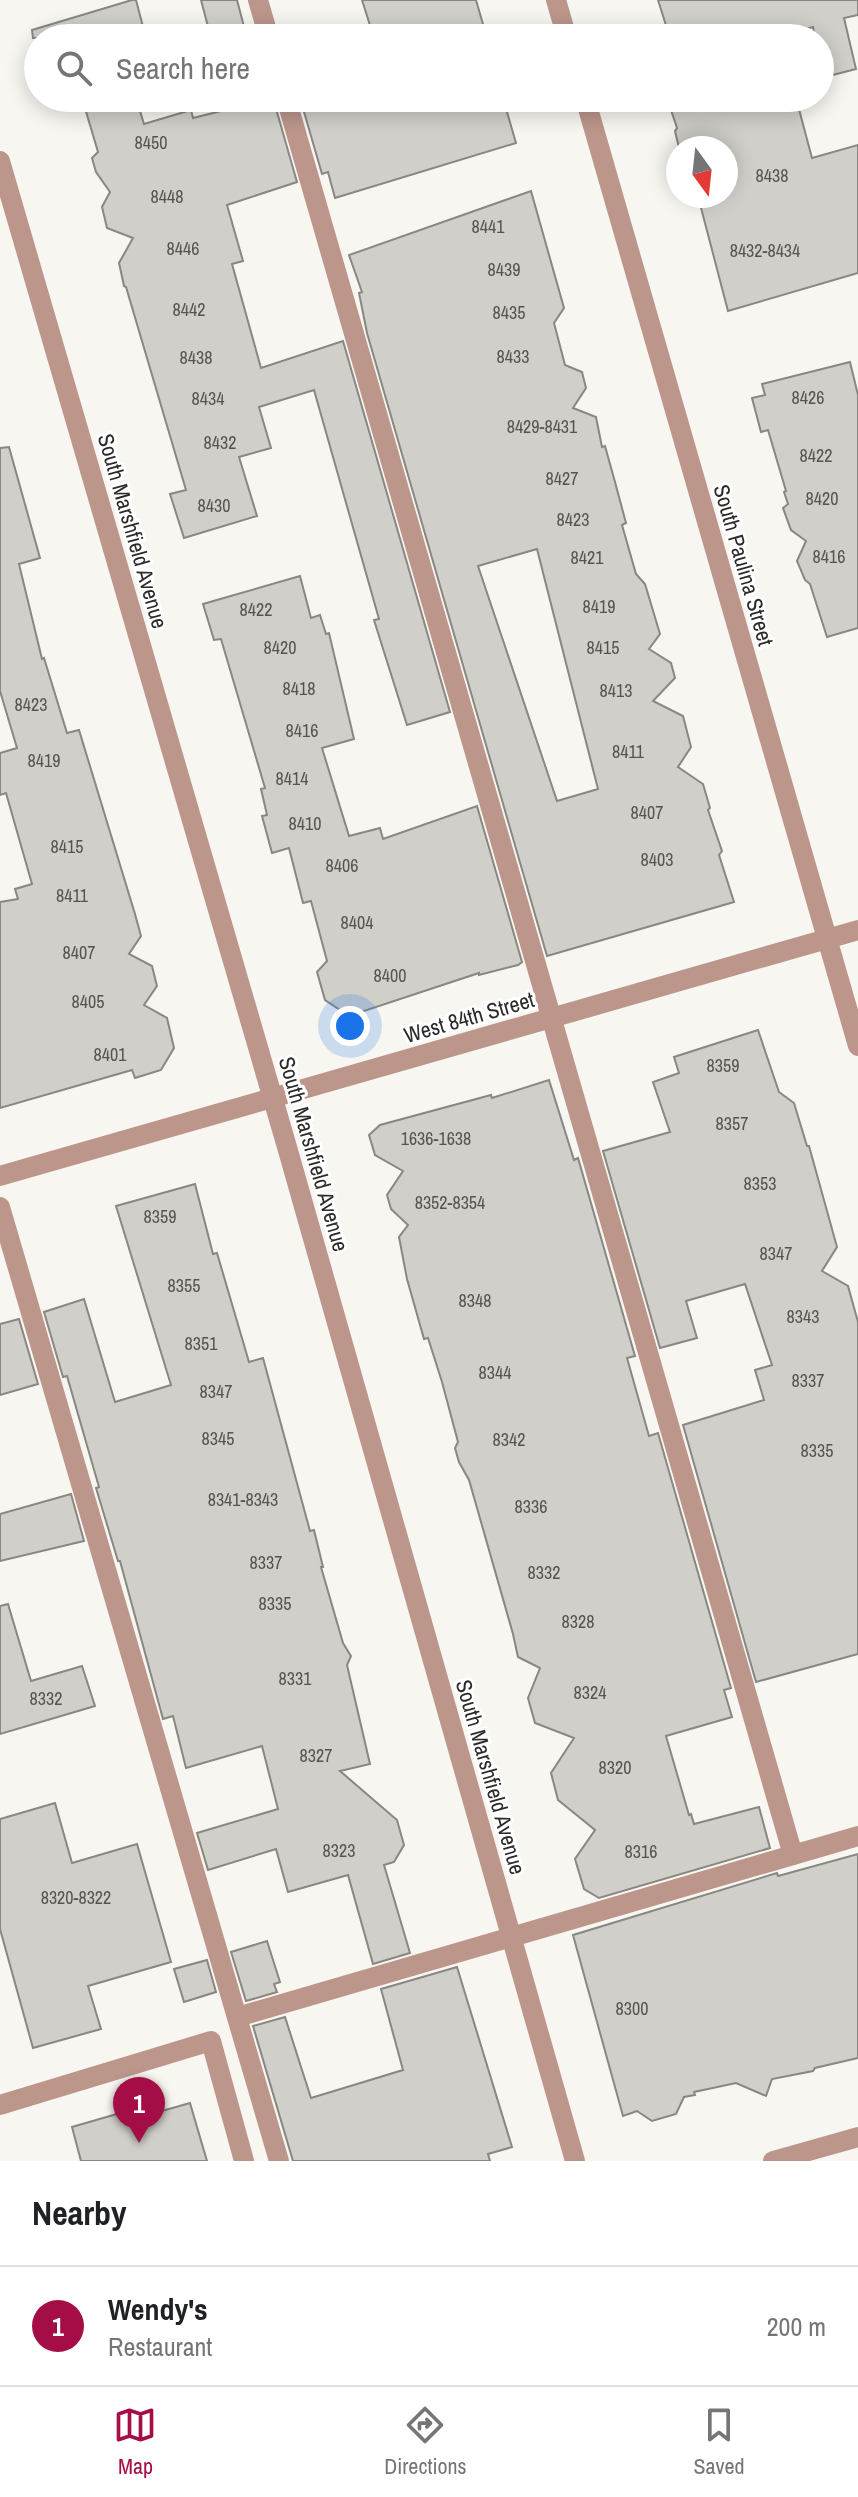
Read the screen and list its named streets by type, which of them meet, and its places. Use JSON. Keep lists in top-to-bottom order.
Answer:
{
  "streets": {
    "street": ["South Marshfield Avenue", "South Paulina Street", "West 84th Street"]
  },
  "crossings": [
    ["South Marshfield Avenue", "West 84th Street"],
    ["South Paulina Street", "West 84th Street"]
  ],
  "house_numbers": [
    "8450",
    "8438",
    "8448",
    "8441",
    "8446",
    "8432-8434",
    "8439",
    "8442",
    "8435",
    "8433",
    "8438",
    "8426",
    "8434",
    "8429-8431",
    "8432",
    "8422",
    "8427",
    "8420",
    "8430",
    "8423",
    "8416",
    "8421",
    "8419",
    "8422",
    "8420",
    "8415",
    "8418",
    "8413",
    "8423",
    "8416",
    "8411",
    "8419",
    "8414",
    "8407",
    "8410",
    "8415",
    "8403",
    "8406",
    "8411",
    "8404",
    "8407",
    "8400",
    "8405",
    "8401",
    "8359",
    "8357",
    "1636-1638",
    "8353",
    "8352-8354",
    "8359",
    "8347",
    "8355",
    "8348",
    "8343",
    "8351",
    "8344",
    "8337",
    "8347",
    "8345",
    "8342",
    "8335",
    "8341-8343",
    "8336",
    "8337",
    "8332",
    "8335",
    "8328",
    "8331",
    "8324",
    "8332",
    "8327",
    "8320",
    "8323",
    "8316",
    "8320-8322",
    "8300"
  ],
  "north": "bottom",
  "page": {
    "search": "Search here",
    "pins": "1",
    "heading": "Nearby",
    "list": [
      {
        "mark": "1",
        "name": "Wendy's",
        "note": "Restaurant",
        "value": "200 m"
      }
    ],
    "nav": ["Map", "Directions", "Saved"]
  }
}
